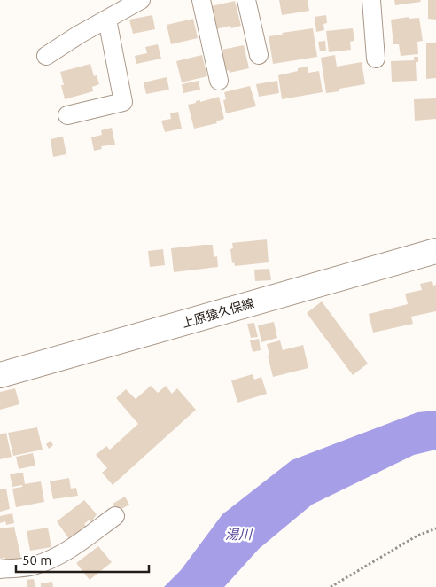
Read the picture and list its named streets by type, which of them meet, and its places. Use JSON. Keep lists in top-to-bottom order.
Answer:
{
  "streets": {
    "main road": ["上原猿久保線"]
  },
  "water": ["湯川"],
  "scale_bar": "50 m"
}
